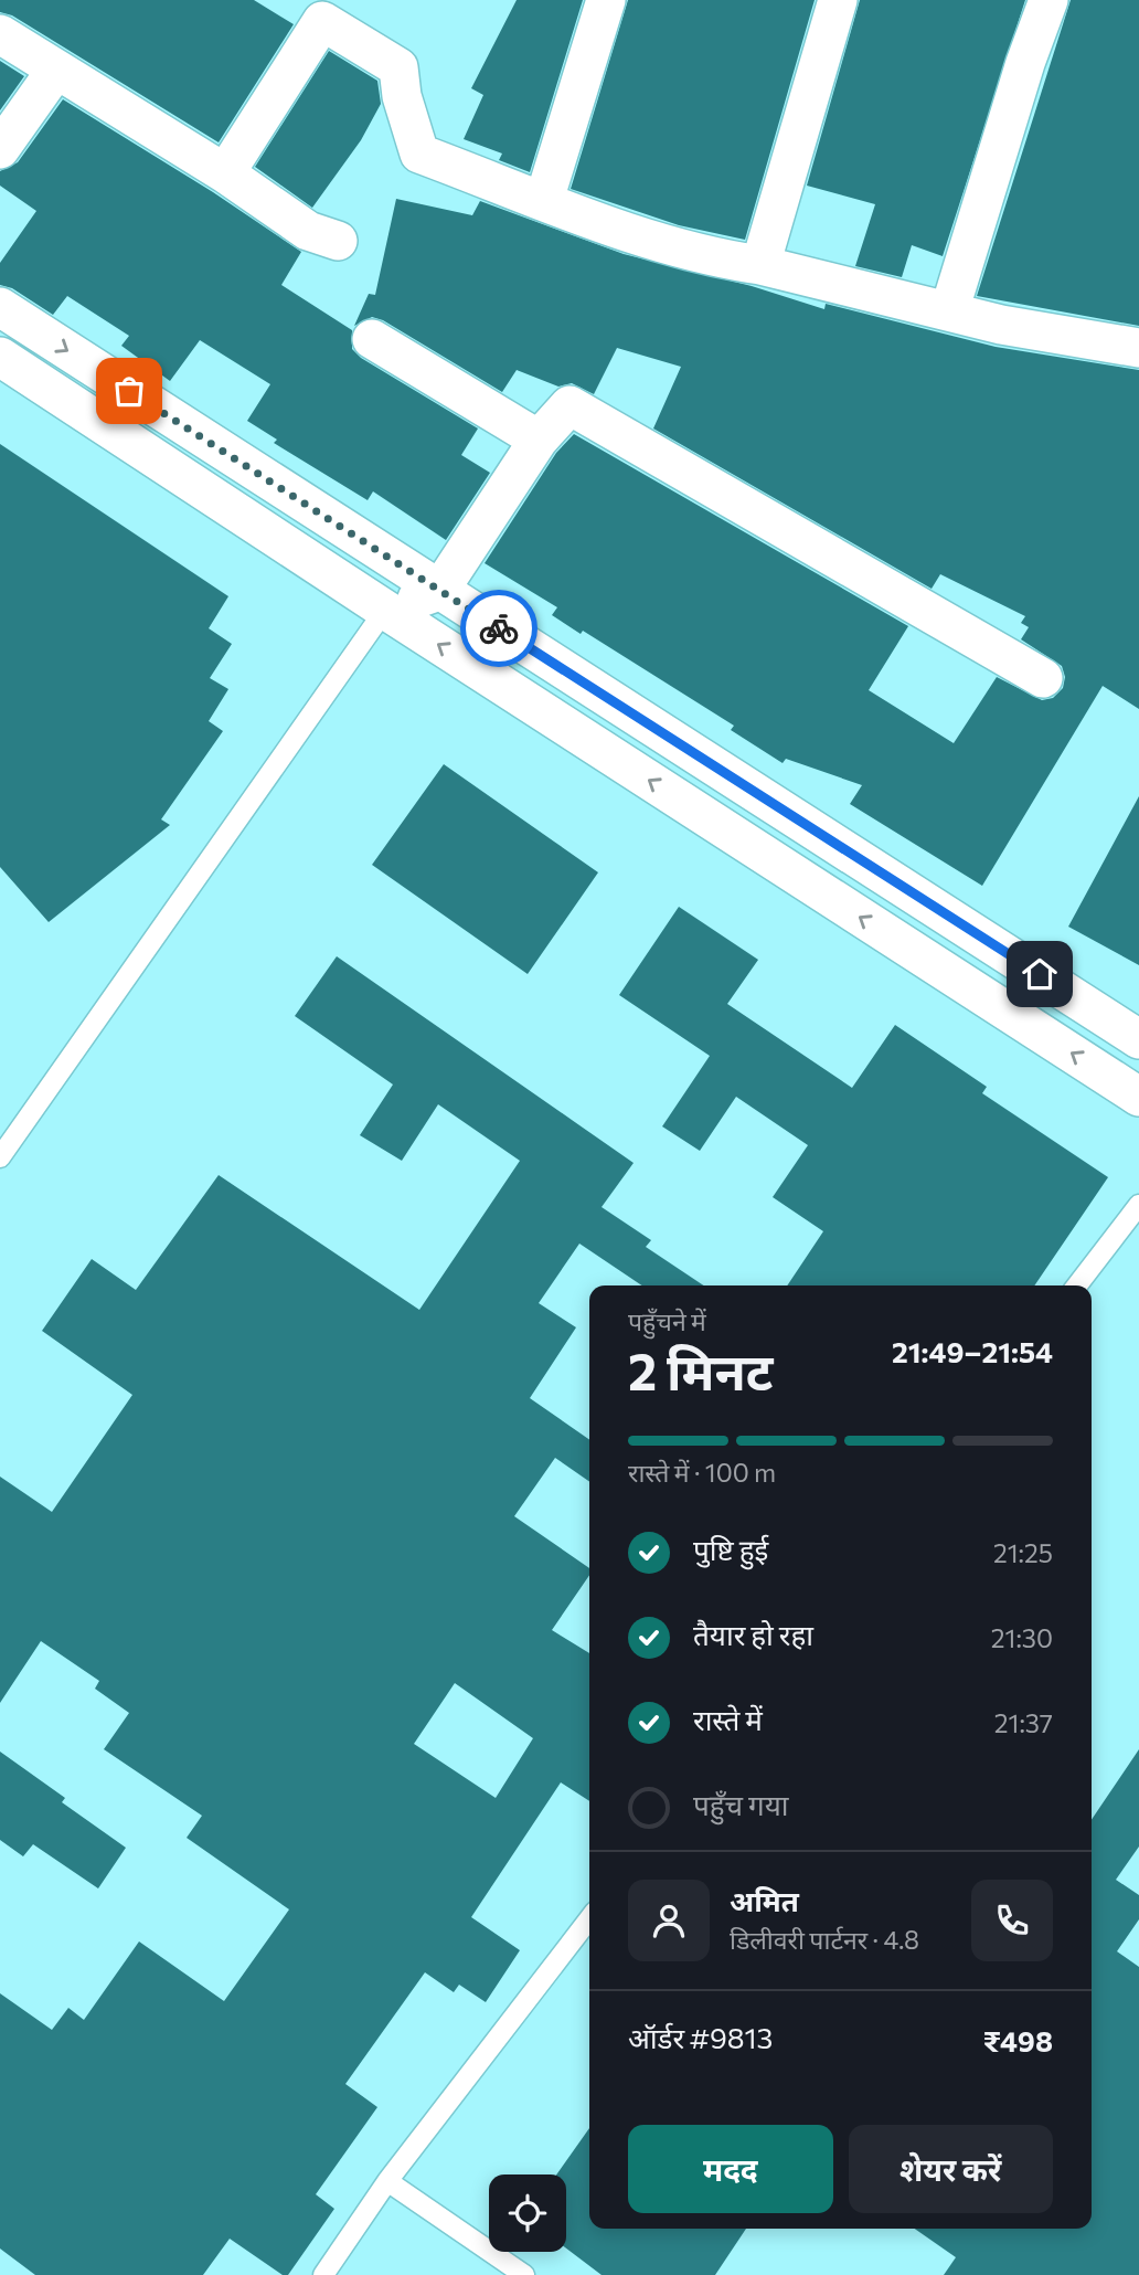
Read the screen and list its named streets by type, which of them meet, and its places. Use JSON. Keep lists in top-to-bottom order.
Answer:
{
  "page": {
    "heading": ["2 मिनट", "पहुँचने में", "21:49–21:54"],
    "panel": [
      "अमित",
      "डिलीवरी पार्टनर · 4.8",
      "ऑर्डर #9813",
      "₹498"
    ],
    "bar": "रास्ते में · 100 m",
    "list": [
      ["पुष्टि हुई", "21:25"],
      ["तैयार हो रहा", "21:30"],
      ["रास्ते में", "21:37"],
      "पहुँच गया"
    ],
    "buttons": ["मदद", "शेयर करें"]
  }
}
